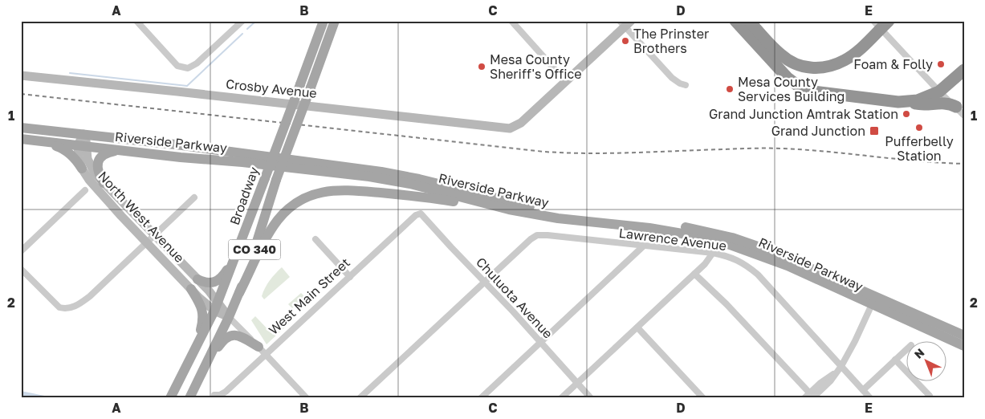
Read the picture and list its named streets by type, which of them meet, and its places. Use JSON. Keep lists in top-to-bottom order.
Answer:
{
  "streets": {
    "main road": ["Riverside Parkway", "Broadway", "CO 340"],
    "street": [
      "Crosby Avenue",
      "North West Avenue",
      "Lawrence Avenue",
      "West Main Street",
      "Chuluota Avenue"
    ]
  },
  "crossings": [
    ["Riverside Parkway", "North West Avenue"],
    ["Broadway", "North West Avenue"],
    ["North West Avenue", "West Main Street"],
    ["Lawrence Avenue", "Chuluota Avenue"],
    ["West Main Street", "Chuluota Avenue"]
  ],
  "places": {
    "other": [
      "The Prinster Brothers",
      "Foam & Folly",
      "Mesa County Sheriff's Office",
      "Mesa County Services Building",
      "Grand Junction Amtrak Station",
      "Pufferbelly Station"
    ],
    "transit": ["Grand Junction"]
  },
  "north": "top left",
  "grid": {
    "columns": [
      "A",
      "B",
      "C",
      "D",
      "E"
    ],
    "rows": ["1", "2"]
  }
}
